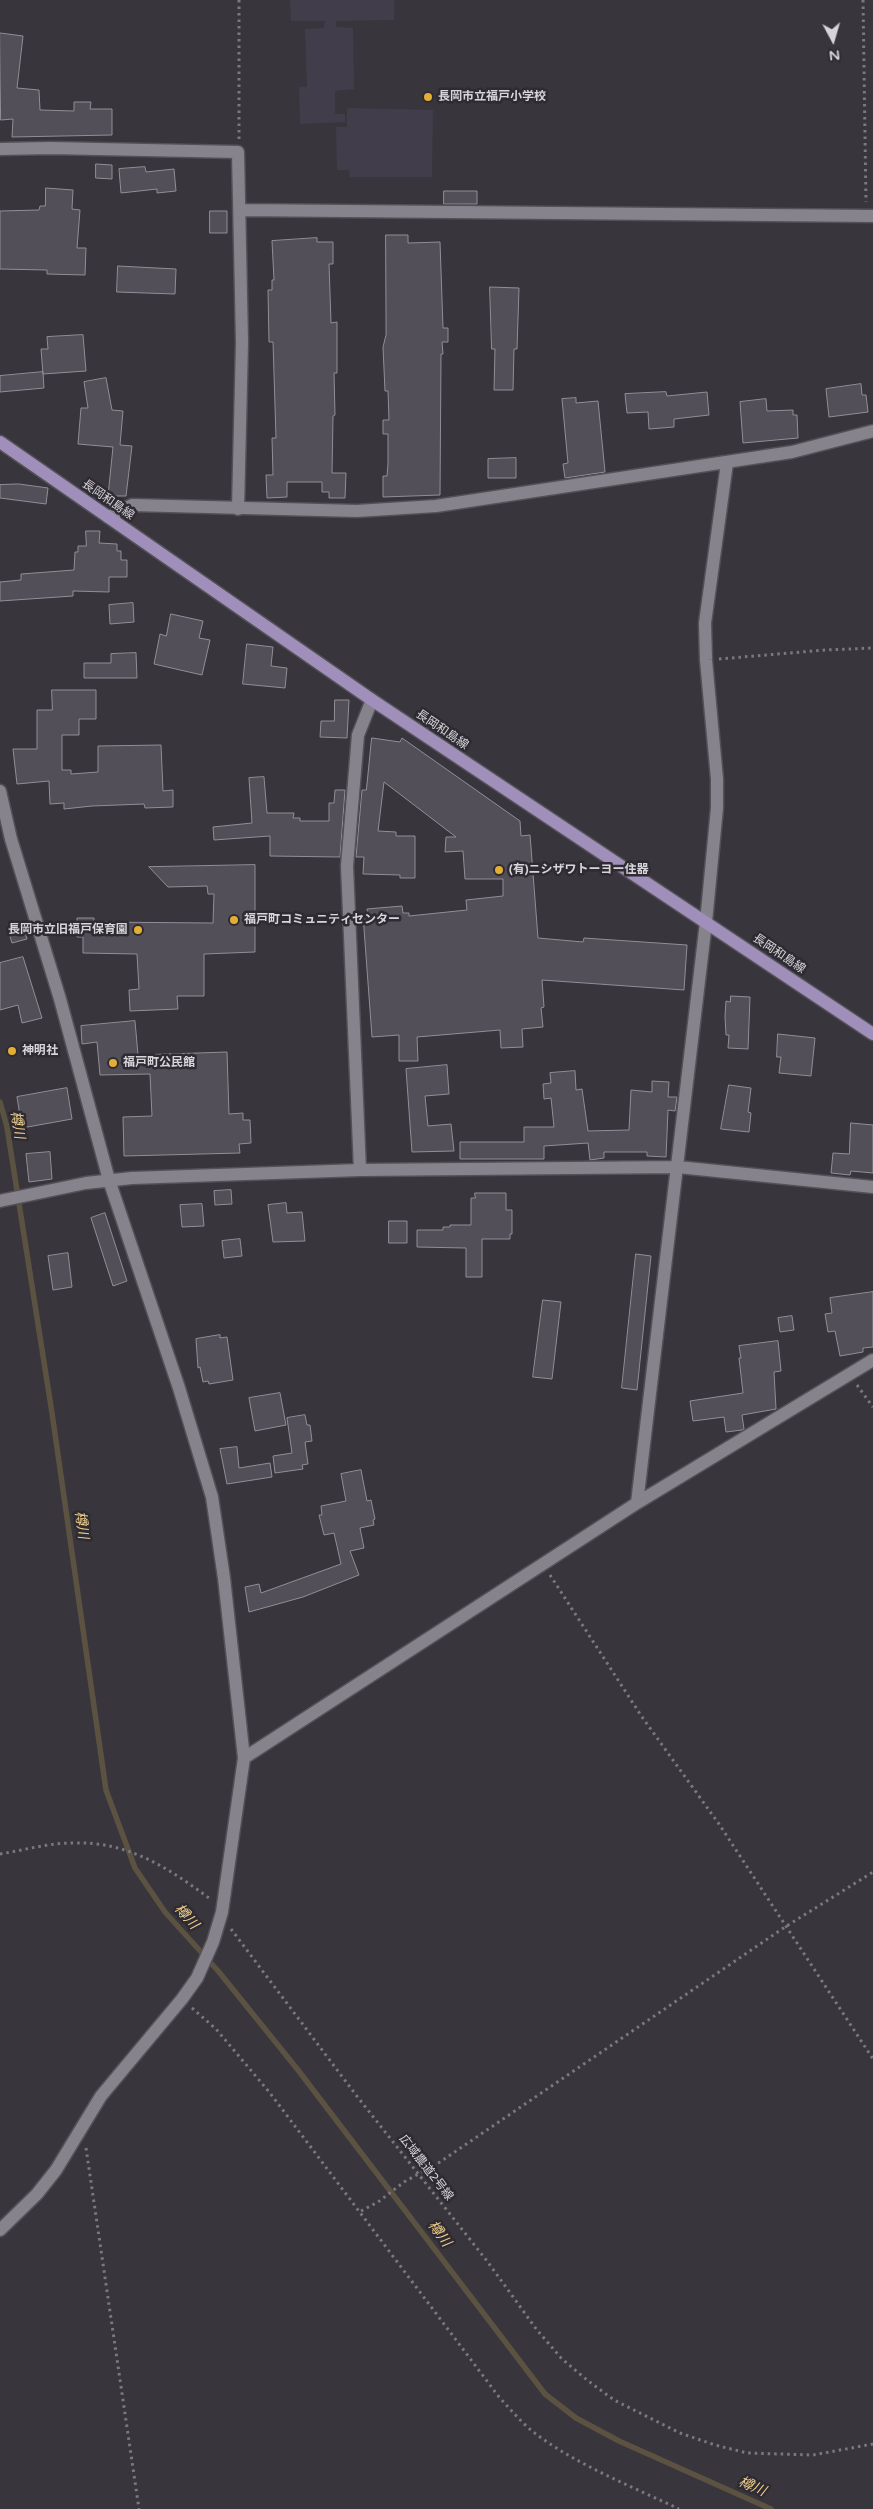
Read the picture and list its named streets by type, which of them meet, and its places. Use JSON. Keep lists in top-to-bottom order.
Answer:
{
  "streets": {
    "main road": ["長岡和島線"],
    "path": ["広域農道2号線"]
  },
  "water": ["樽川"],
  "places": [
    "長岡市立福戸小学校",
    "(有)ニシザワトーヨー住器",
    "福戸町コミュニティセンター",
    "長岡市立旧福戸保育園",
    "神明社",
    "福戸町公民館"
  ],
  "north": "bottom"
}
